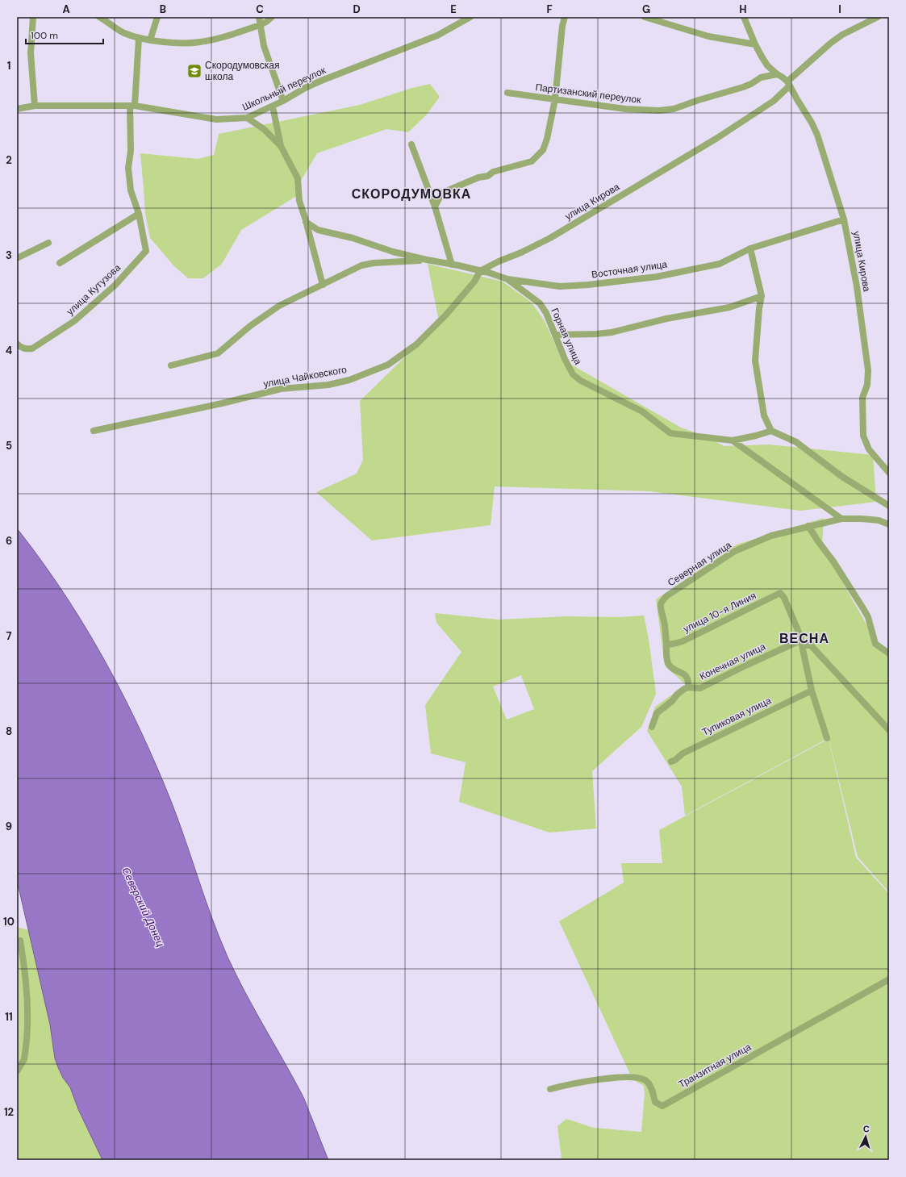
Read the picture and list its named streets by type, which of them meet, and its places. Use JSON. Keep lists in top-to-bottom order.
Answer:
{
  "streets": {
    "street": [
      "Школьный переулок",
      "Партизанский переулок",
      "улица Кирова",
      "Восточная улица",
      "улица Кутузова",
      "Горная улица",
      "улица Чайковского",
      "Северная улица",
      "улица 10-я Линия",
      "Конечная улица",
      "Тупиковая улица",
      "Транзитная улица"
    ]
  },
  "crossings": [
    ["Школьный переулок", "улица Кутузова"],
    ["улица Кирова", "Восточная улица"],
    ["улица Кирова", "Горная улица"],
    ["улица Кирова", "улица Чайковского"],
    ["Восточная улица", "Горная улица"],
    ["Горная улица", "улица Чайковского"],
    ["Северная улица", "улица 10-я Линия"],
    ["улица 10-я Линия", "Конечная улица"]
  ],
  "districts": ["СКОРОДУМОВКА", "ВЕСНА"],
  "water": ["Северский Донец"],
  "places": {
    "school or university": ["Скородумовская школа"]
  },
  "scale_bar": "100 m",
  "north": "top",
  "grid": {
    "columns": [
      "A",
      "B",
      "C",
      "D",
      "E",
      "F",
      "G",
      "H",
      "I"
    ],
    "rows": [
      "1",
      "2",
      "3",
      "4",
      "5",
      "6",
      "7",
      "8",
      "9",
      "10",
      "11",
      "12"
    ]
  }
}
